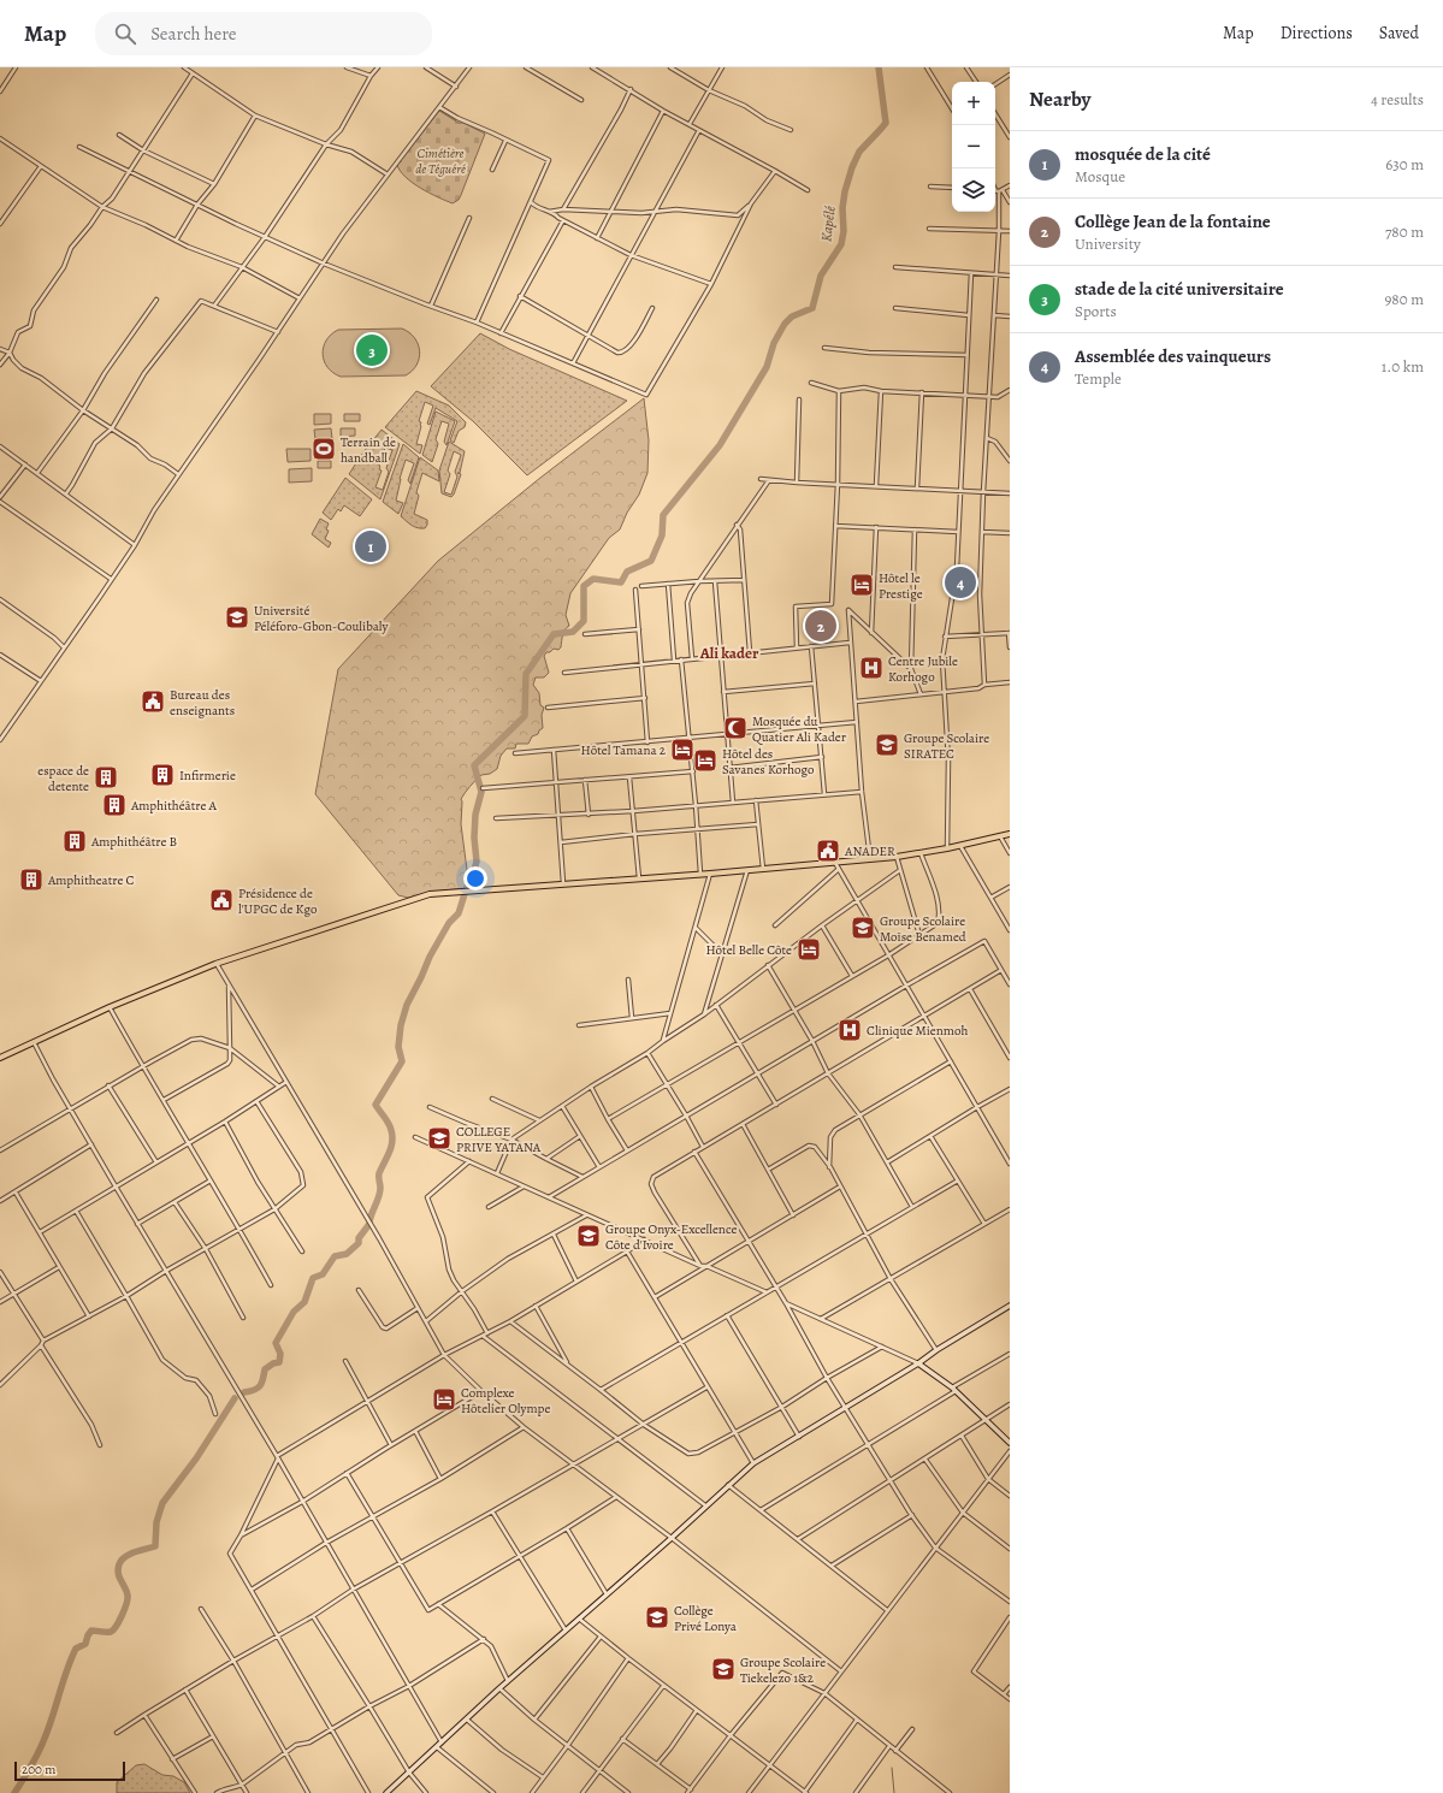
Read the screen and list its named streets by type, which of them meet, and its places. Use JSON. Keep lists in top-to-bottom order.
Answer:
{
  "districts": ["Ali kader"],
  "water": ["Kapélé"],
  "parks": ["Cimétière de Téguéré"],
  "places": {
    "sports": ["Terrain de handball"],
    "hotel": [
      "Hôtel le Prestige",
      "Hôtel Tamana 2",
      "Hôtel des Savanes Korhogo",
      "Hôtel Belle Côte",
      "Complexe Hôtelier Olympe"
    ],
    "school or university": [
      "Université Péléforo-Gbon-Coulibaly",
      "Groupe Scolaire SIRATEC",
      "Groupe Scolaire Moïse Benamed",
      "COLLEGE PRIVE YATANA",
      "Groupe Onyx-Excellence Côte d'Ivoire",
      "Collège Privé Lonya",
      "Groupe Scolaire Tiekelezo 1&2"
    ],
    "hospital": ["Centre Jubile Korhogo", "Clinique Mienmoh"],
    "public building": ["Bureau des enseignants", "ANADER", "Présidence de l'UPGC de Kgo"],
    "mosque": ["Mosquée du Quatier Ali Kader"],
    "building": [
      "Infirmerie",
      "espace de detente",
      "Amphithéâtre A",
      "Amphithéâtre B",
      "Amphitheatre C"
    ]
  },
  "scale_bar": "200 m",
  "page": {
    "header": "Map",
    "search": "Search here",
    "nav": ["Map", "Directions", "Saved"],
    "heading": ["Nearby", "4 results"],
    "map_buttons": ["+", "−"],
    "list": [
      {
        "mark": "1",
        "name": "mosquée de la cité",
        "note": "Mosque",
        "value": "630 m"
      },
      {
        "mark": "2",
        "name": "Collège Jean de la fontaine",
        "note": "University",
        "value": "780 m"
      },
      {
        "mark": "3",
        "name": "stade de la cité universitaire",
        "note": "Sports",
        "value": "980 m"
      },
      {
        "mark": "4",
        "name": "Assemblée des vainqueurs",
        "note": "Temple",
        "value": "1.0 km"
      }
    ],
    "pins": [
      "3",
      "1",
      "4",
      "2"
    ],
    "scale": "200 m"
  }
}
